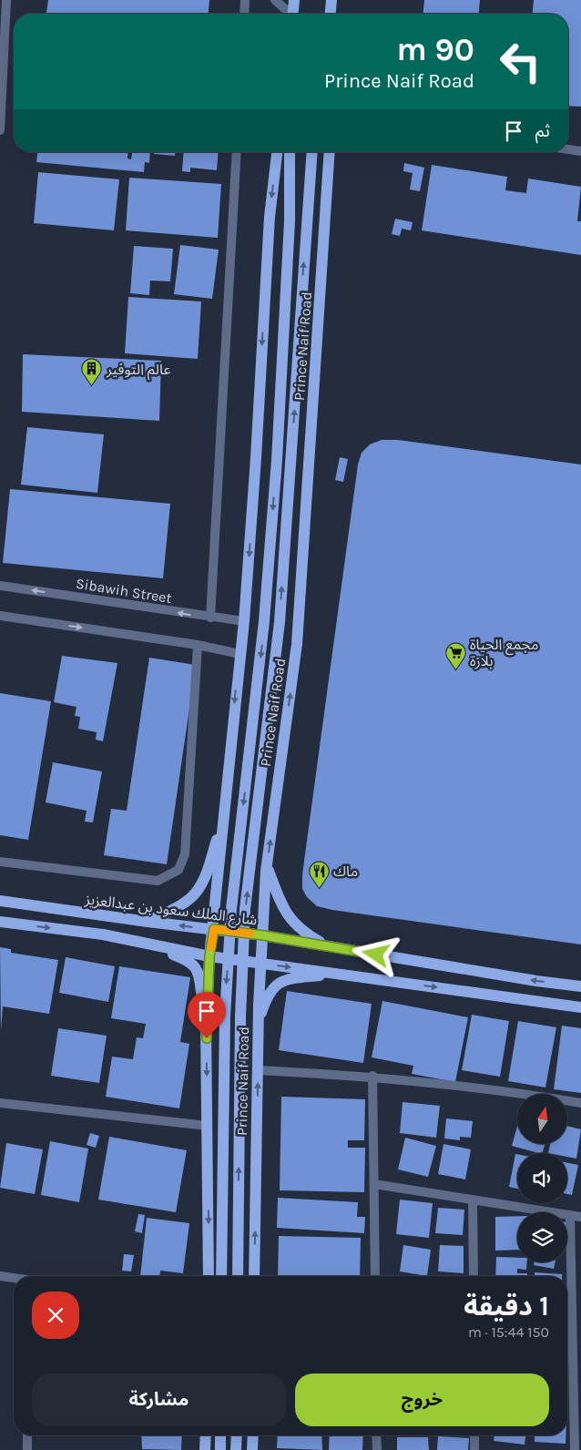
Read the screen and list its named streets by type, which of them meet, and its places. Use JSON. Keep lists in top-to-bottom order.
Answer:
{
  "streets": {
    "main road": ["Prince Naif Road", "شارع الملك سعود بن عبدالعزيز"],
    "street": ["Sibawih Street"]
  },
  "crossings": [
    ["Prince Naif Road", "شارع الملك سعود بن عبدالعزيز"]
  ],
  "places": {
    "building": ["عالم التوفير"],
    "supermarket": ["مجمع الحياة بلازة"],
    "restaurant": ["ماك"]
  },
  "north": "top",
  "page": {
    "turn": ["90 m", "Prince Naif Road"],
    "then": "ثم",
    "heading": ["1 دقيقة", "150 m · 15:44"],
    "buttons": ["خروج", "مشاركة"]
  }
}
